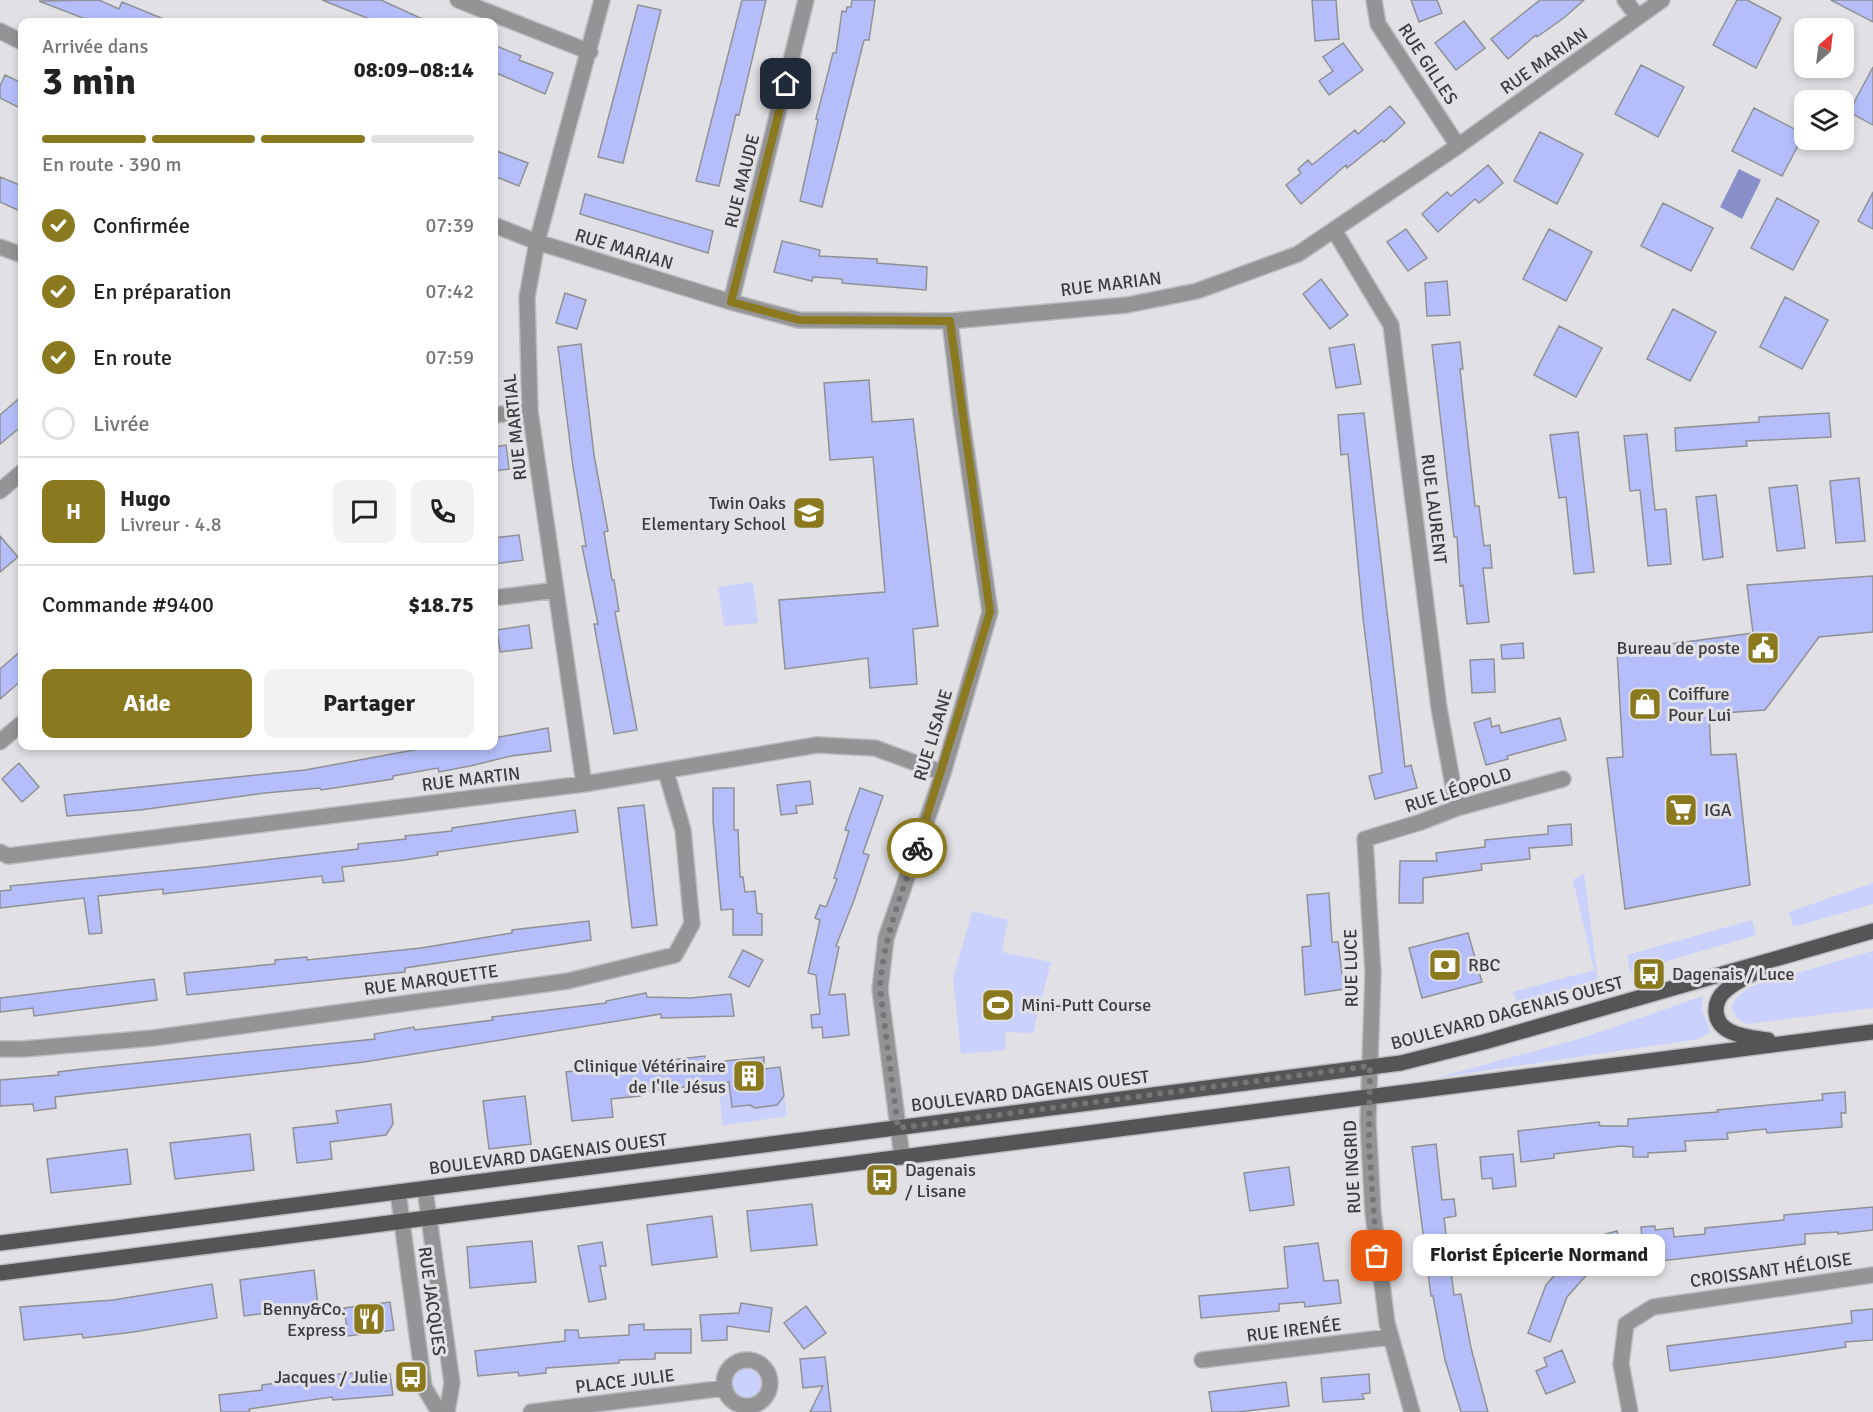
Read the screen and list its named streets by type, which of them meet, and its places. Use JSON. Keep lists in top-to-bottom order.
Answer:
{
  "streets": {
    "main road": ["BOULEVARD DAGENAIS OUEST"],
    "street": [
      "RUE MARIAN",
      "RUE GILLES",
      "RUE MAUDE",
      "RUE MARTIAL",
      "RUE LAURENT",
      "RUE LISANE",
      "RUE MARTIN",
      "RUE LÉOPOLD",
      "RUE LUCE",
      "RUE MARQUETTE",
      "RUE INGRID",
      "CROISSANT HÉLOISE",
      "RUE JACQUES",
      "RUE IRENÉE",
      "PLACE JULIE"
    ]
  },
  "crossings": [
    ["RUE MARIAN", "RUE GILLES"],
    ["RUE MARIAN", "RUE MAUDE"],
    ["RUE MARIAN", "RUE MARTIAL"],
    ["RUE MARIAN", "RUE LAURENT"],
    ["RUE MARIAN", "RUE LISANE"],
    ["RUE MARTIAL", "RUE MARTIN"],
    ["RUE LAURENT", "RUE LÉOPOLD"],
    ["RUE LISANE", "RUE MARTIN"],
    ["RUE LISANE", "BOULEVARD DAGENAIS OUEST"],
    ["RUE MARTIN", "RUE MARQUETTE"],
    ["RUE LÉOPOLD", "RUE LUCE"],
    ["RUE LUCE", "BOULEVARD DAGENAIS OUEST"],
    ["RUE LUCE", "RUE INGRID"],
    ["BOULEVARD DAGENAIS OUEST", "RUE JACQUES"],
    ["RUE INGRID", "RUE IRENÉE"]
  ],
  "places": {
    "school or university": ["Twin Oaks Elementary School"],
    "public building": ["Bureau de poste"],
    "shop": ["Coiffure Pour Lui"],
    "supermarket": ["IGA"],
    "bank": ["RBC"],
    "bus stop": ["Dagenais / Luce", "Dagenais / Lisane", "Jacques / Julie"],
    "sports": ["Mini-Putt Course"],
    "building": ["Clinique Vétérinaire de I'Ile Jésus"],
    "other": ["Florist Épicerie Normand"],
    "restaurant": ["Benny&Co. Express"]
  },
  "north": "top right",
  "page": {
    "heading": ["3 min", "Arrivée dans", "08:09–08:14"],
    "panel": [
      "Hugo",
      "Livreur · 4.8",
      "Commande #9400",
      "$18.75"
    ],
    "bar": "En route · 390 m",
    "list": [
      ["Confirmée", "07:39"],
      ["En préparation", "07:42"],
      ["En route", "07:59"],
      "Livrée"
    ],
    "round": "H",
    "buttons": ["Aide", "Partager"],
    "bubble": "Florist Épicerie Normand"
  }
}
